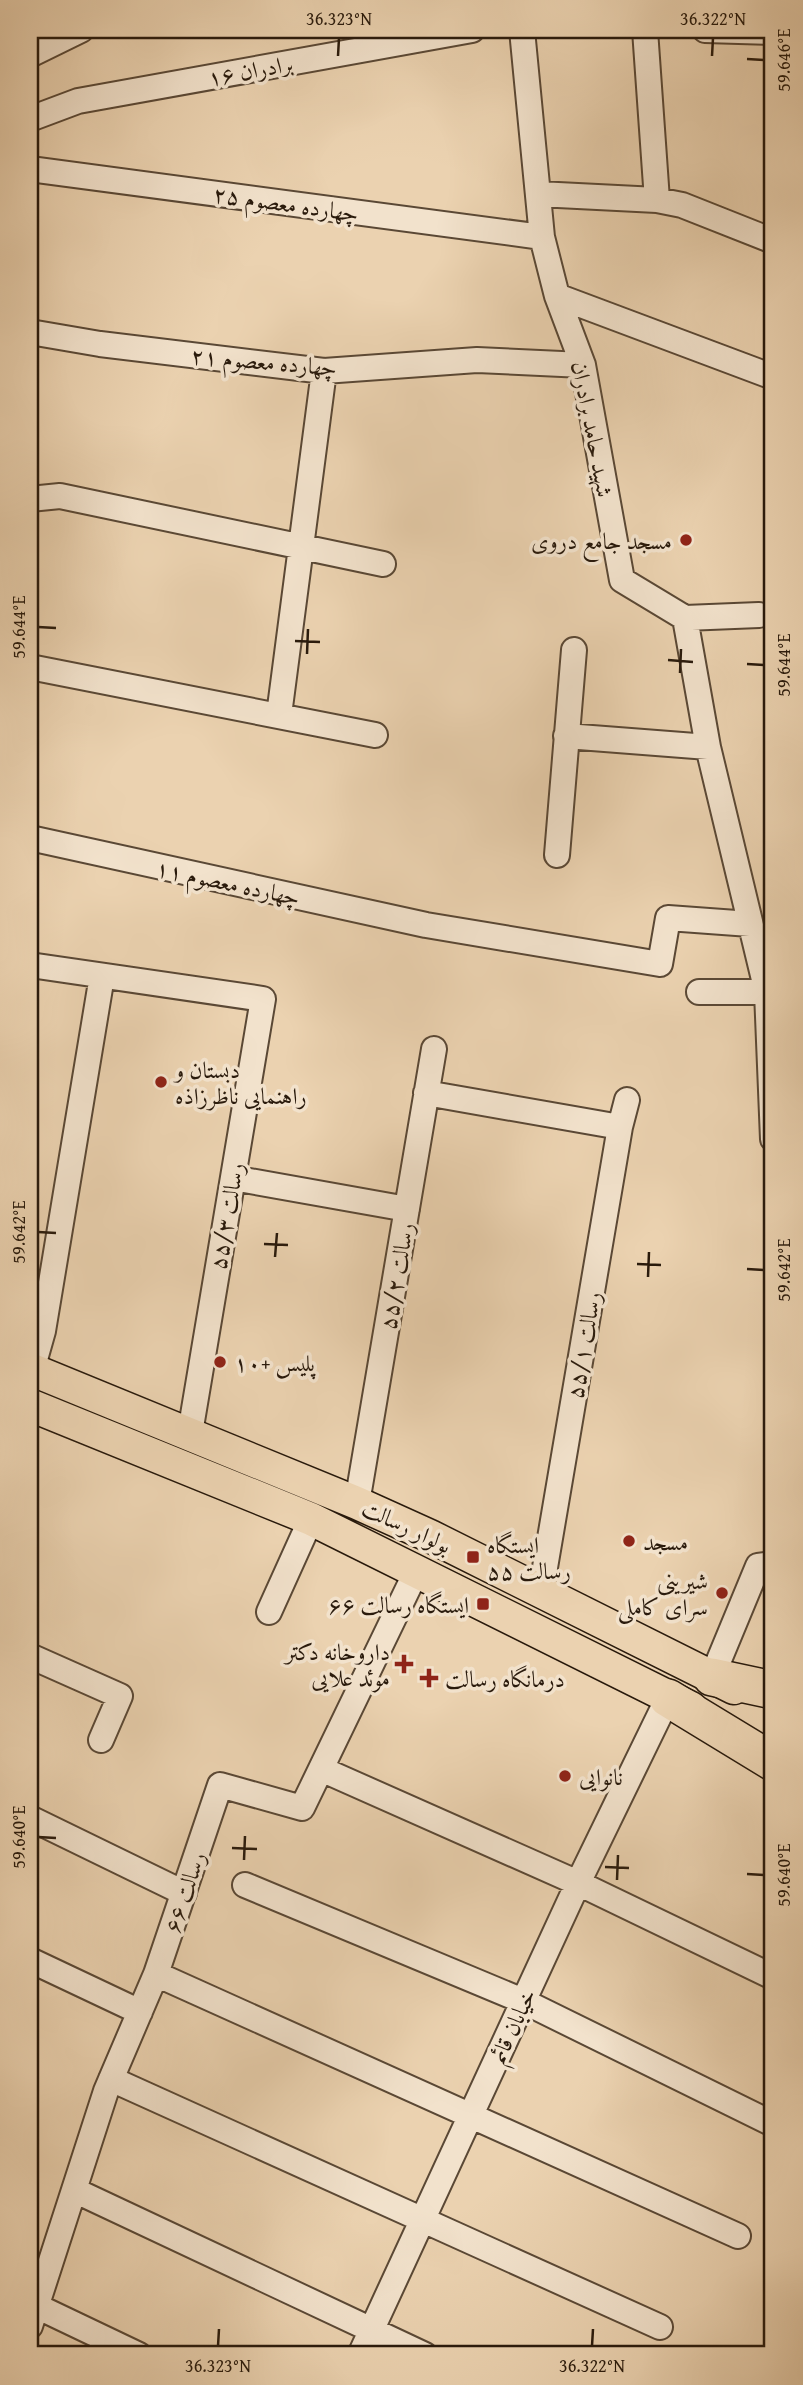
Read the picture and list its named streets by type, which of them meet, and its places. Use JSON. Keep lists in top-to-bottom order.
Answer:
{
  "streets": {
    "main road": ["بولوار رسالت"],
    "street": [
      "برادران ۱۶",
      "چهارده معصوم ۲۵",
      "چهارده معصوم ۲۱",
      "شهید حامد برادران",
      "چهارده معصوم ۱۱",
      "رسالت ۵۵/۳",
      "رسالت ۵۵/۲",
      "رسالت ۵۵/۱",
      "رسالت ۶۶",
      "خیابان قائم"
    ]
  },
  "crossings": [
    ["چهارده معصوم ۲۵", "شهید حامد برادران"],
    ["چهارده معصوم ۲۱", "شهید حامد برادران"],
    ["رسالت ۵۵/۳", "بولوار رسالت"],
    ["رسالت ۵۵/۲", "بولوار رسالت"],
    ["رسالت ۵۵/۱", "بولوار رسالت"],
    ["بولوار رسالت", "رسالت ۶۶"],
    ["بولوار رسالت", "خیابان قائم"]
  ],
  "places": {
    "other": [
      "مسجد جامع دروی",
      "دبستان و راهنمایی ناظرزاذه",
      "پلیس +۱۰",
      "مسجد",
      "شیرینی سرای کاملی",
      "نانوایی"
    ],
    "transit": ["ایستگاه رسالت ۵۵", "ایستگاه رسالت ۶۶"],
    "health": ["داروخانه دکتر موئد علایی", "درمانگاه رسالت"]
  },
  "coordinates": [
    "36.323°N",
    "36.322°N",
    "59.646°E",
    "59.644°E",
    "59.642°E",
    "59.640°E"
  ]
}
